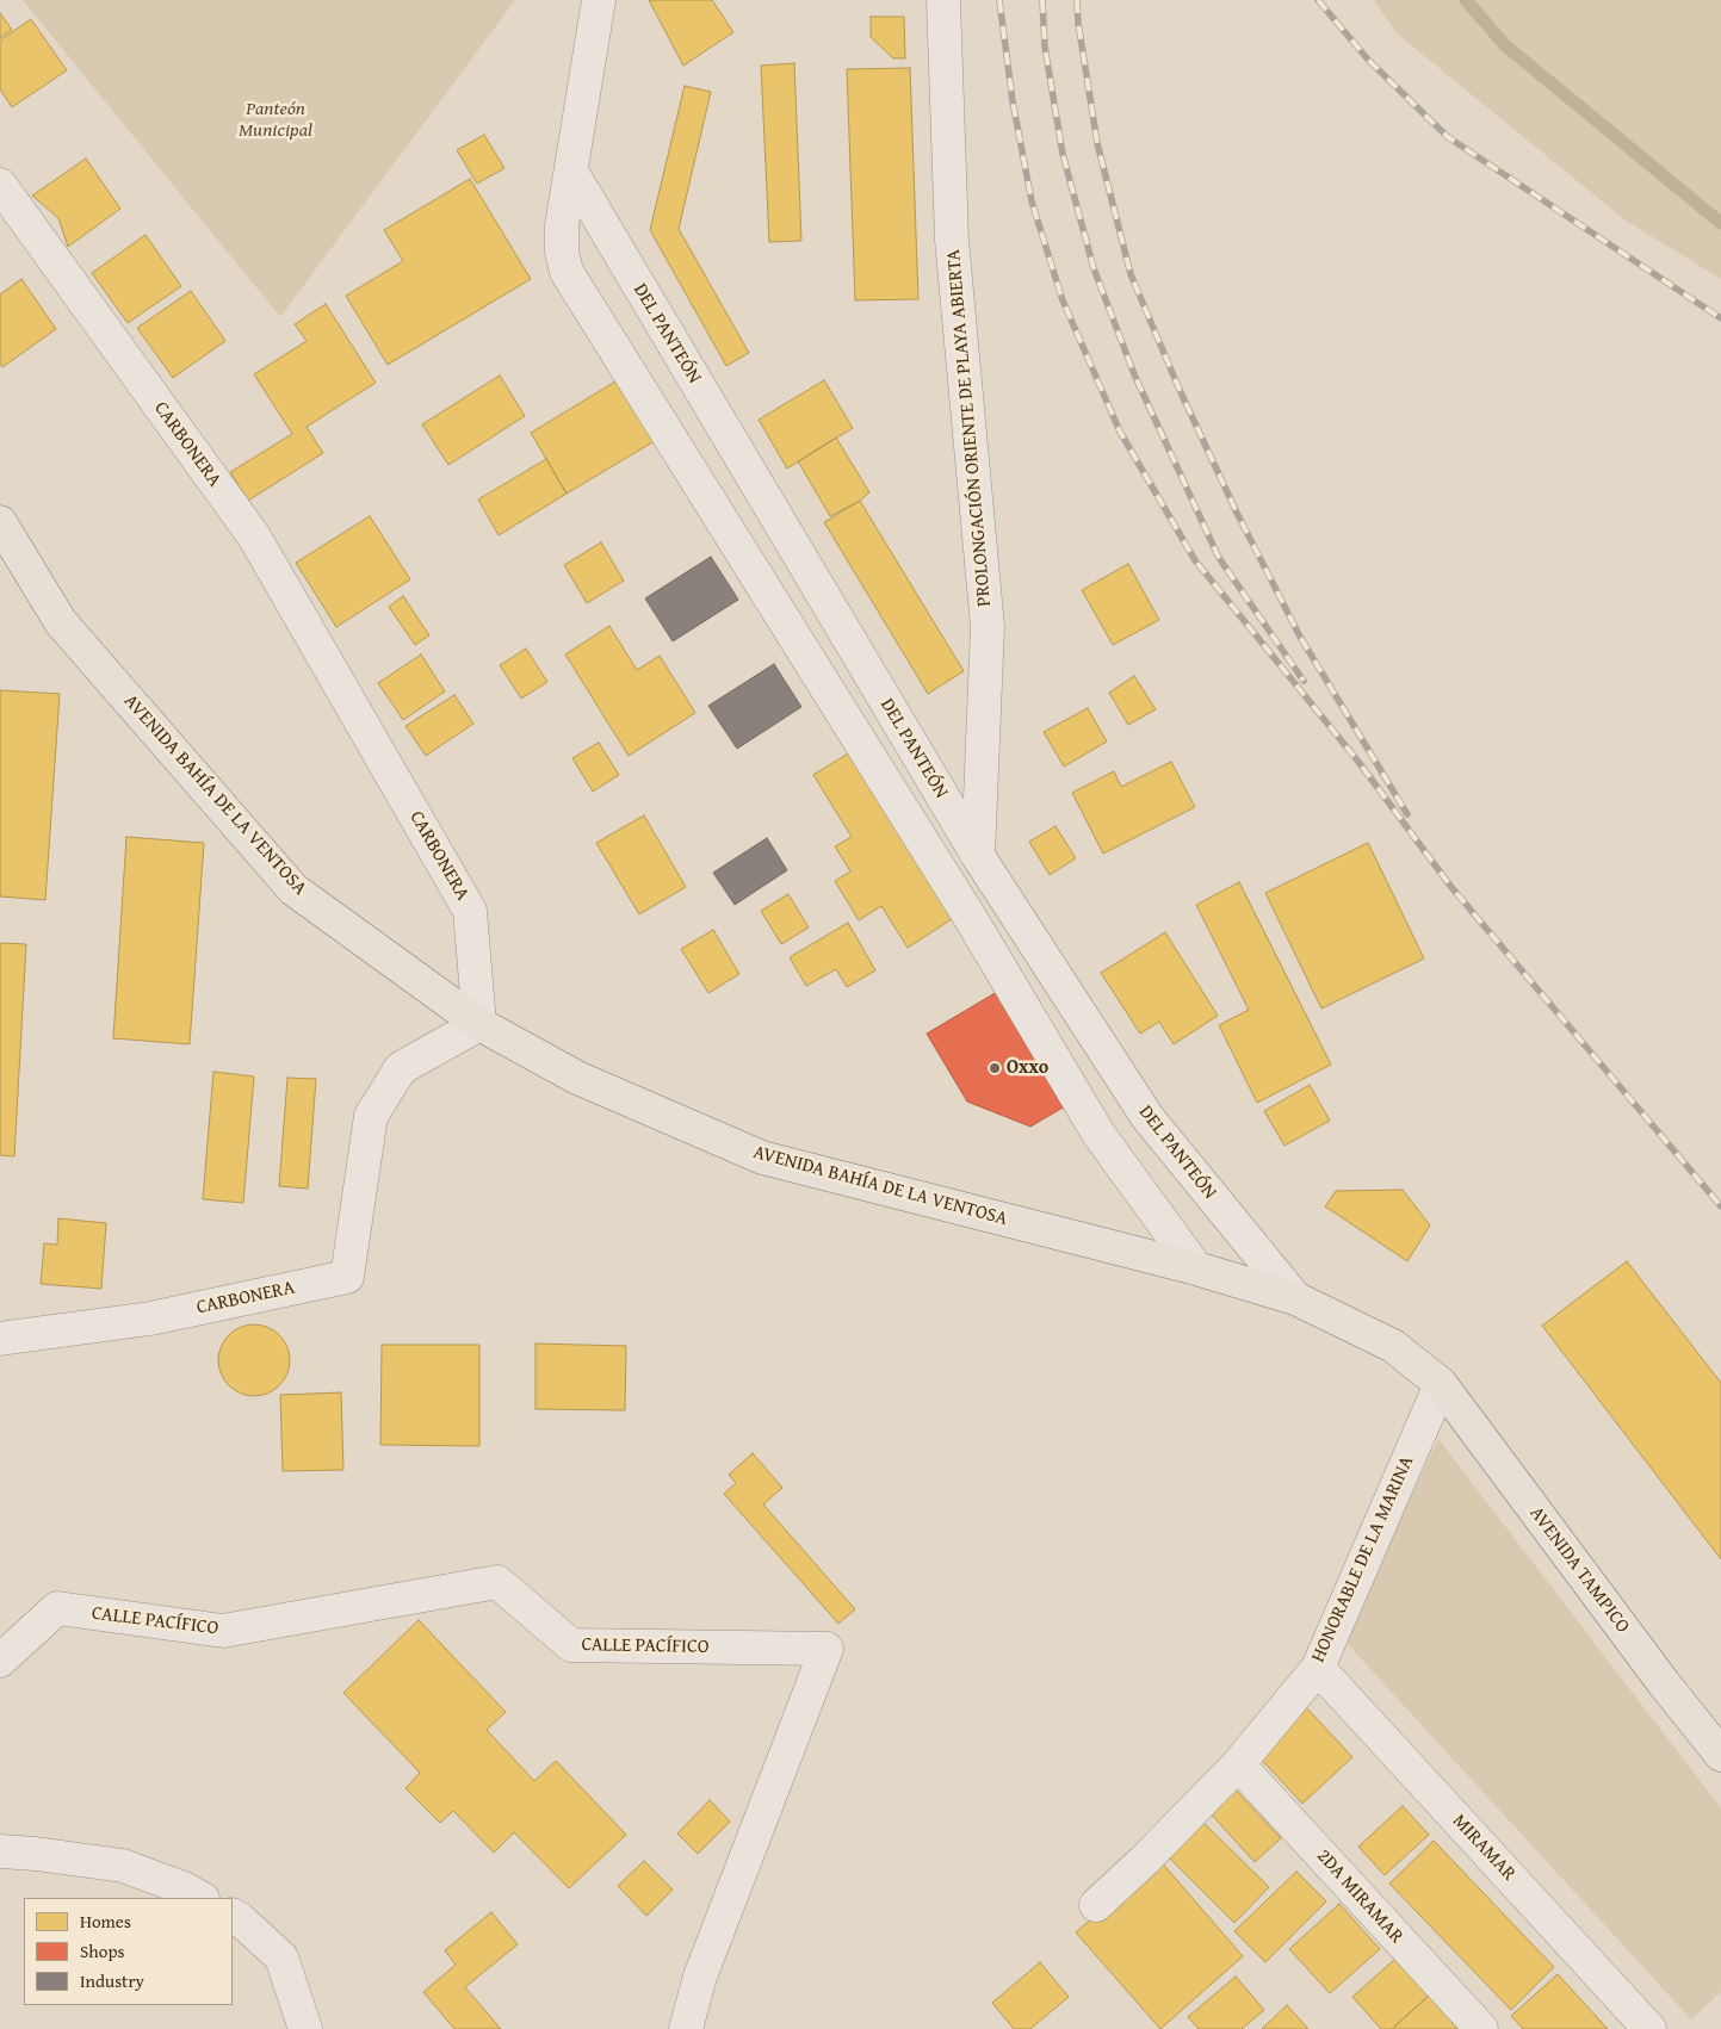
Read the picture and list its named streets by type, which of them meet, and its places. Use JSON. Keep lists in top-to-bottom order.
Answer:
{
  "streets": {
    "main road": ["AVENIDA BAHÍA DE LA VENTOSA", "AVENIDA TAMPICO"],
    "street": [
      "DEL PANTEÓN",
      "PROLONGACIÓN ORIENTE DE PLAYA ABIERTA",
      "CARBONERA",
      "HONORABLE DE LA MARINA",
      "CALLE PACÍFICO",
      "MIRAMAR",
      "2DA MIRAMAR"
    ]
  },
  "crossings": [
    ["DEL PANTEÓN", "PROLONGACIÓN ORIENTE DE PLAYA ABIERTA"],
    ["DEL PANTEÓN", "AVENIDA BAHÍA DE LA VENTOSA"],
    ["CARBONERA", "AVENIDA BAHÍA DE LA VENTOSA"],
    ["AVENIDA BAHÍA DE LA VENTOSA", "HONORABLE DE LA MARINA"],
    ["AVENIDA BAHÍA DE LA VENTOSA", "AVENIDA TAMPICO"],
    ["HONORABLE DE LA MARINA", "AVENIDA TAMPICO"],
    ["HONORABLE DE LA MARINA", "MIRAMAR"],
    ["HONORABLE DE LA MARINA", "2DA MIRAMAR"]
  ],
  "parks": ["Panteón Municipal"],
  "places": ["Oxxo"],
  "legend": ["Homes", "Shops", "Industry"]
}
